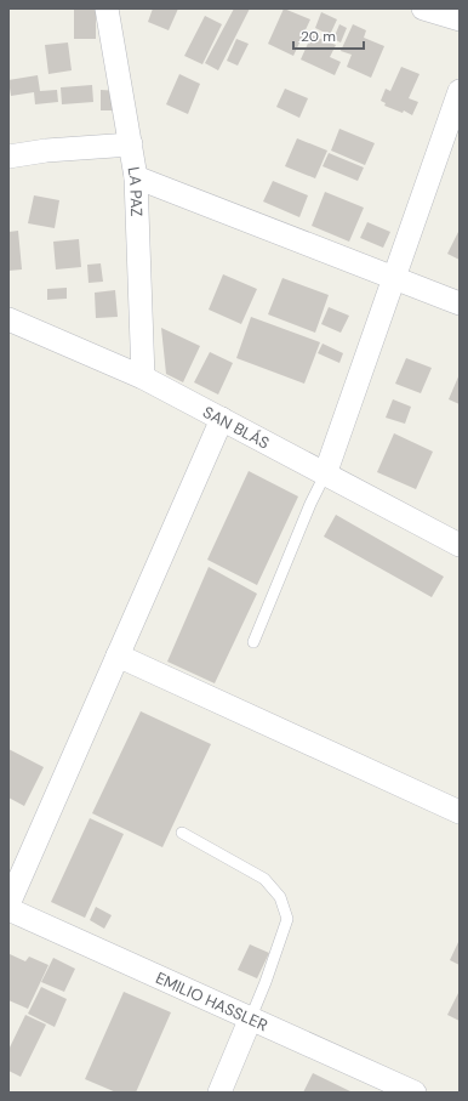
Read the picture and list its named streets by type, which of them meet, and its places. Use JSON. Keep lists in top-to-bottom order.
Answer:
{
  "streets": {
    "street": ["LA PAZ", "SAN BLÁS", "EMILIO HASSLER"]
  },
  "crossings": [
    ["LA PAZ", "SAN BLÁS"]
  ],
  "scale_bar": "20 m"
}
